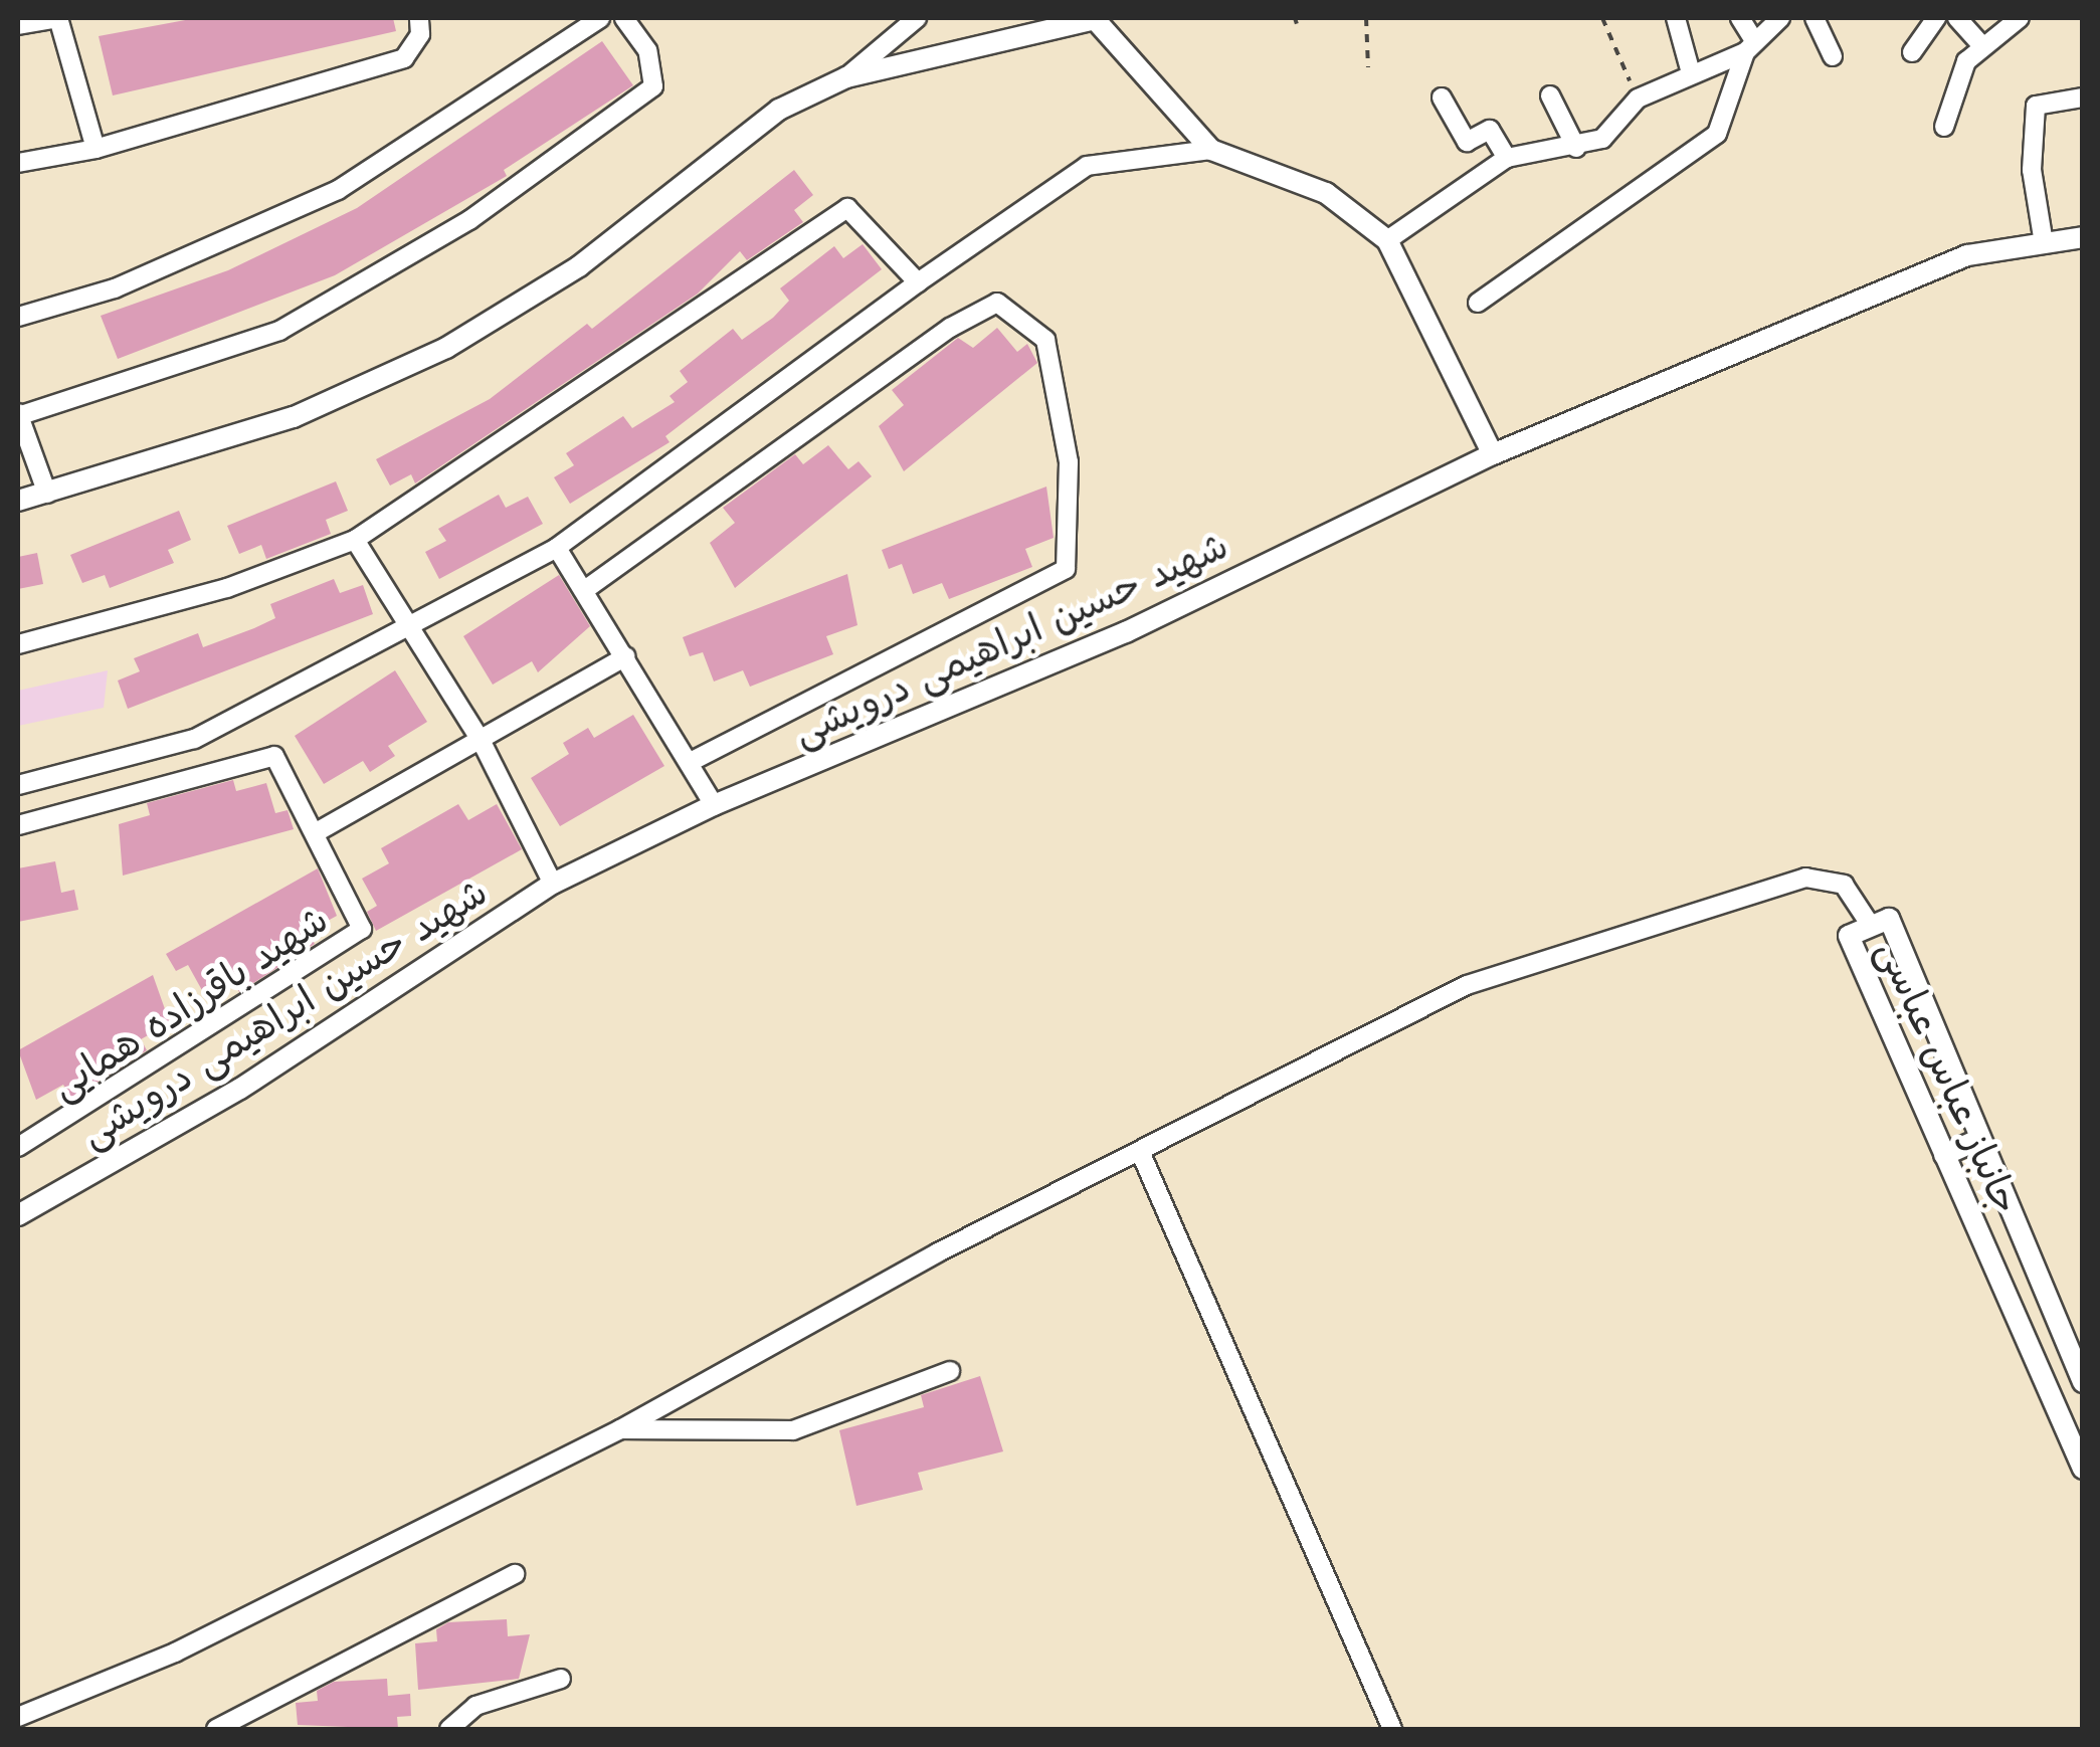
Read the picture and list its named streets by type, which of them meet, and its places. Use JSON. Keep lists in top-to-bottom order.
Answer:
{
  "streets": {
    "street": ["شهید حسین ابراهیمی درویشی", "شهید باقرزاده همایی", "جانباز عباس عباسی"]
  }
}
